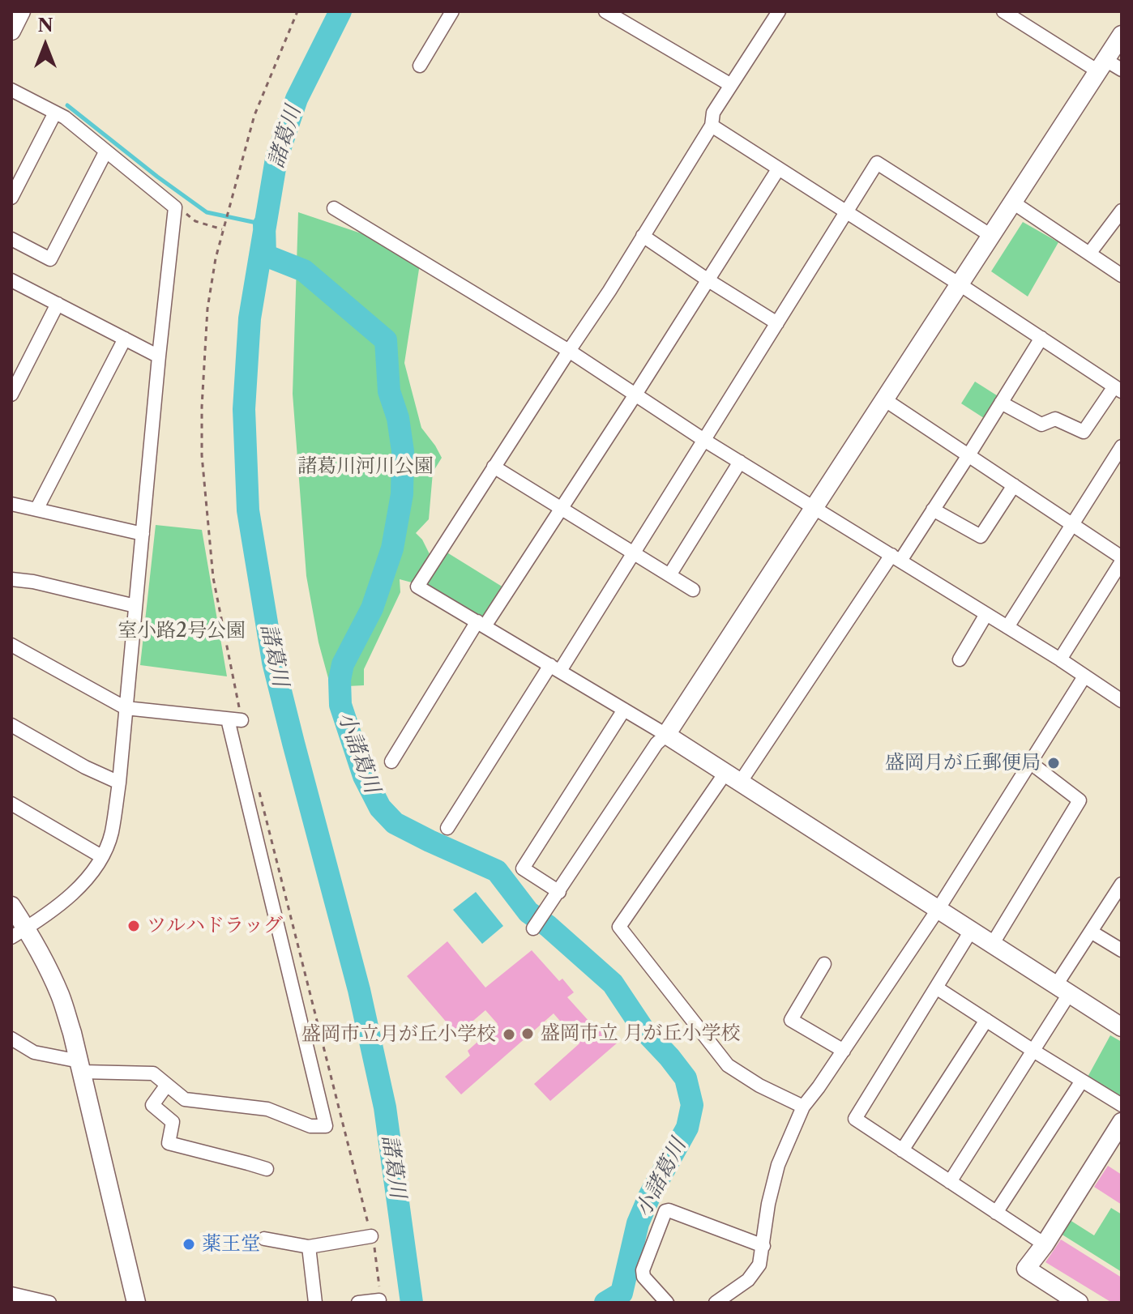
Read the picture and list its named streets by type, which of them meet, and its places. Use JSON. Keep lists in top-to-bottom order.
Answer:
{
  "water": ["諸葛川", "小諸葛川"],
  "parks": ["諸葛川河川公園", "室小路2号公園"],
  "places": [
    "盛岡月が丘郵便局",
    "ツルハドラッグ",
    "盛岡市立 月が丘小学校",
    "盛岡市立月が丘小学校",
    "薬王堂"
  ],
  "north": "top"
}
